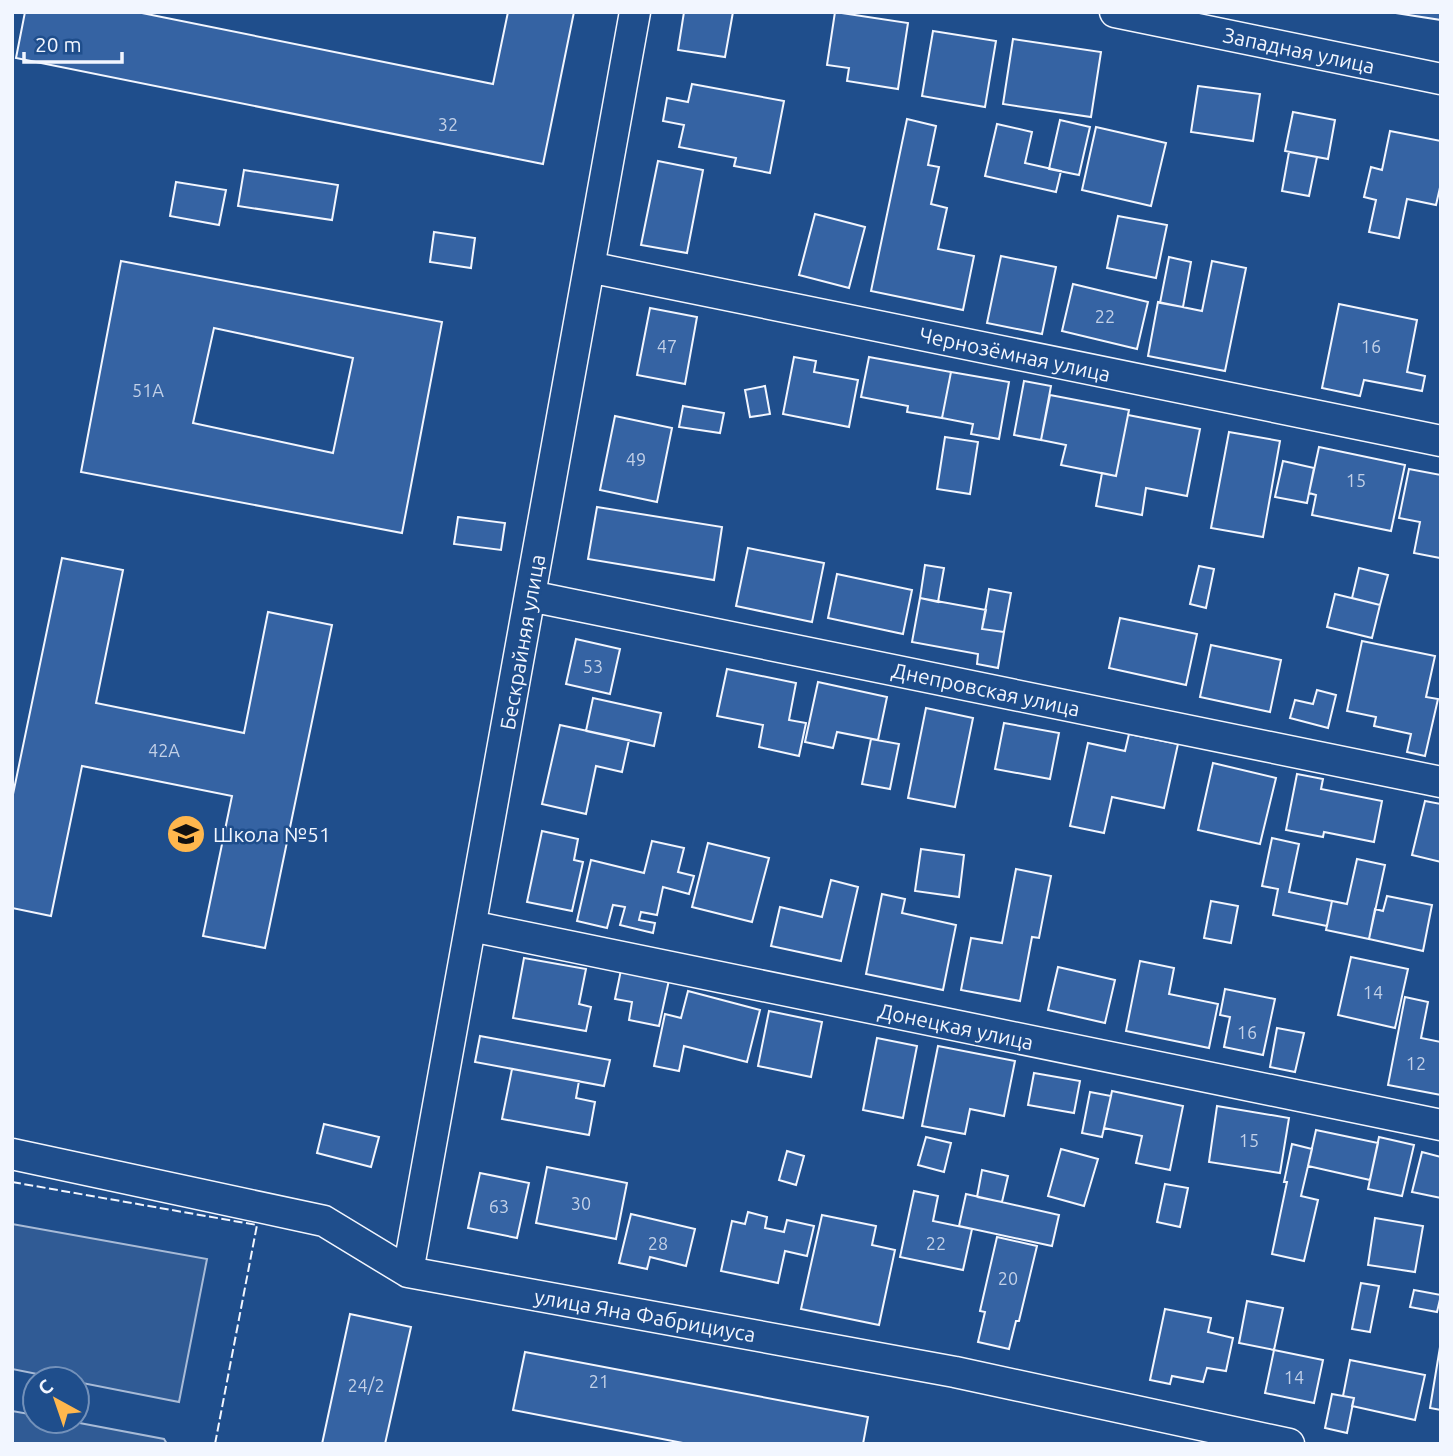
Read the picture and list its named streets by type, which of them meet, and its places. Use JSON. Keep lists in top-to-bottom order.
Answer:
{
  "streets": {
    "street": [
      "Западная улица",
      "Чернозёмная улица",
      "Бескрайняя улица",
      "Днепровская улица",
      "Донецкая улица",
      "улица Яна Фабрициуса"
    ]
  },
  "crossings": [
    ["Чернозёмная улица", "Бескрайняя улица"],
    ["Бескрайняя улица", "Днепровская улица"],
    ["Бескрайняя улица", "Донецкая улица"],
    ["Бескрайняя улица", "улица Яна Фабрициуса"]
  ],
  "places": {
    "school or university": ["Школа №51"]
  },
  "house_numbers": [
    "32",
    "22",
    "47",
    "16",
    "51А",
    "49",
    "15",
    "53",
    "42А",
    "14",
    "16",
    "12",
    "15",
    "30",
    "63",
    "28",
    "22",
    "20",
    "14",
    "21",
    "24/2"
  ],
  "scale_bar": "20 m",
  "north": "top left"
}
